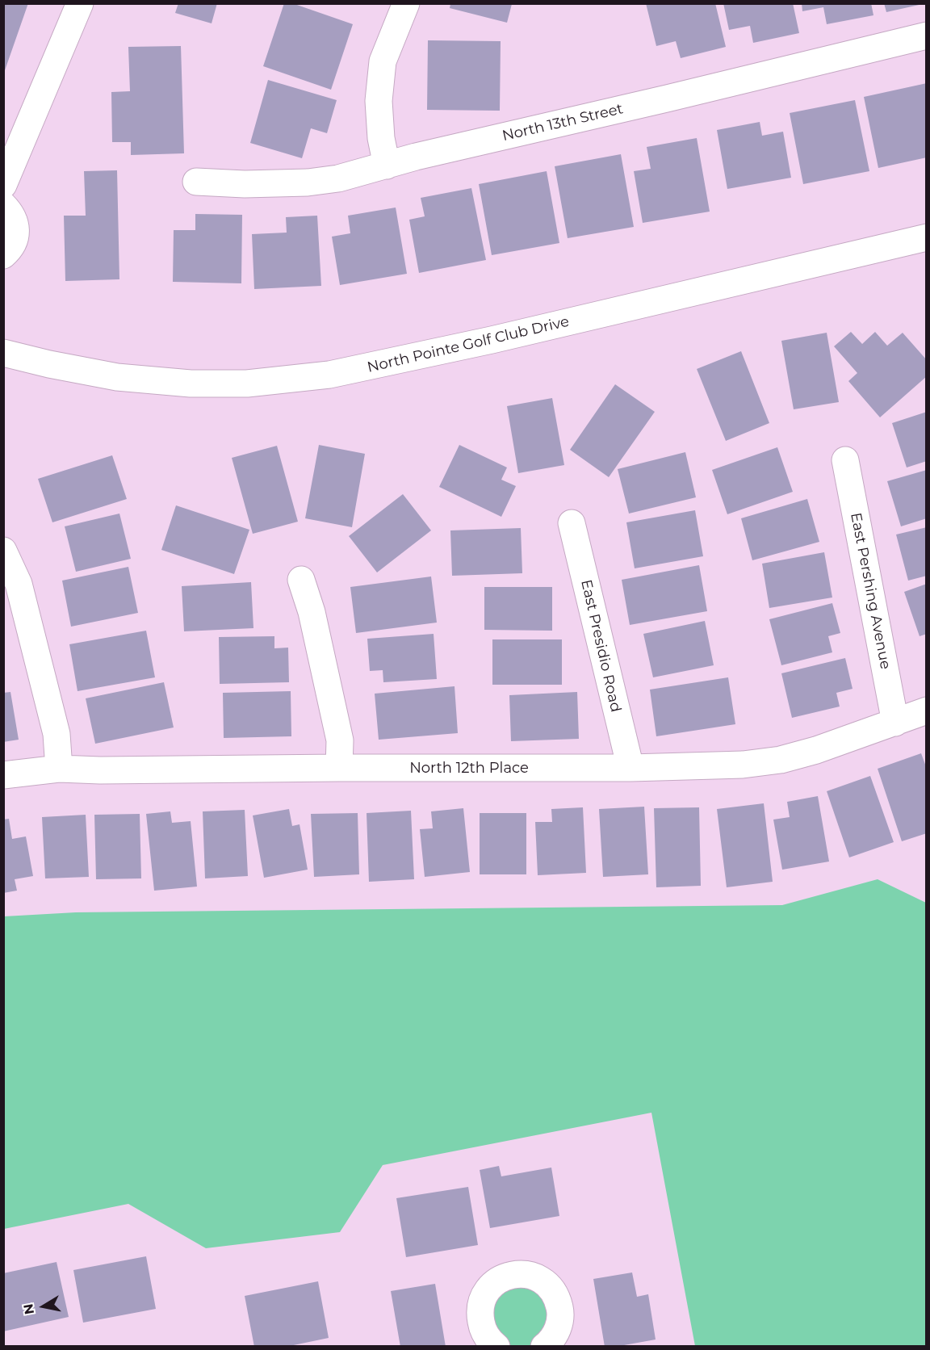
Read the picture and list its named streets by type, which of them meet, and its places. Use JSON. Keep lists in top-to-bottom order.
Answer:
{
  "streets": {
    "street": [
      "North 13th Street",
      "North Pointe Golf Club Drive",
      "East Pershing Avenue",
      "East Presidio Road",
      "North 12th Place"
    ]
  },
  "crossings": [
    ["East Pershing Avenue", "North 12th Place"],
    ["East Presidio Road", "North 12th Place"]
  ],
  "north": "left"
}
